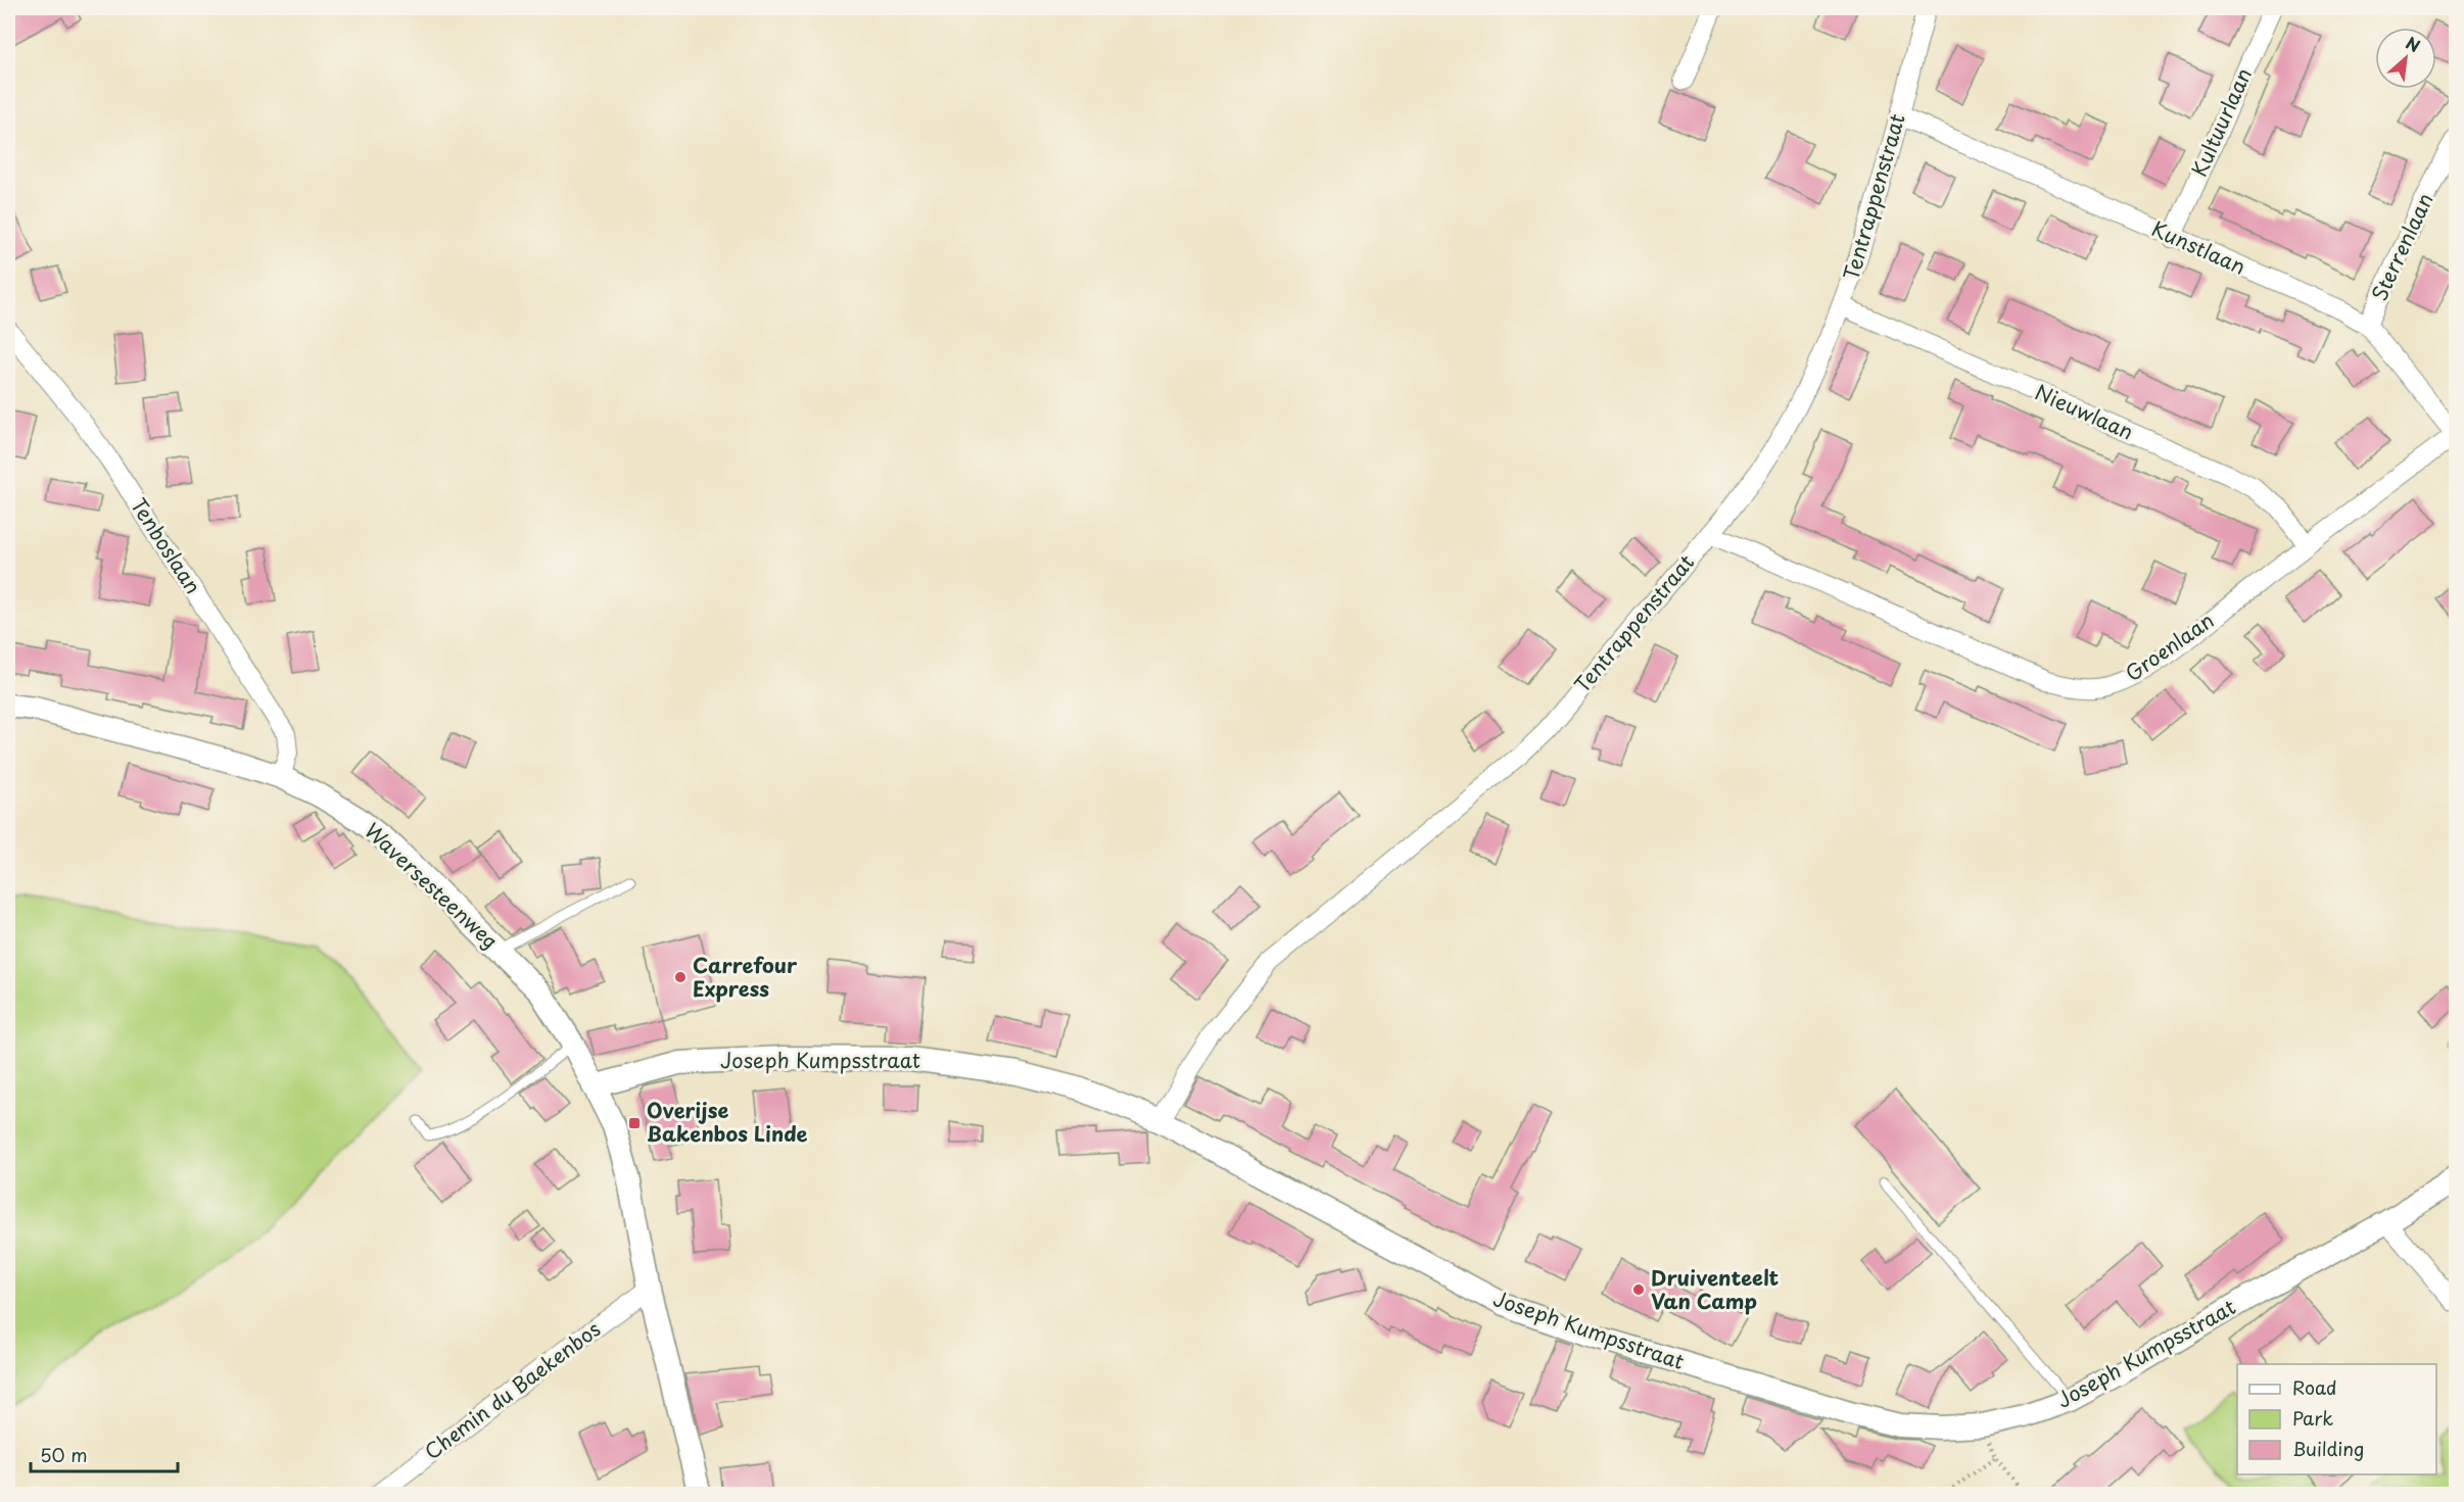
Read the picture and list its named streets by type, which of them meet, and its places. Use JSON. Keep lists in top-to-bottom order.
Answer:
{
  "streets": {
    "street": [
      "Kultuurlaan",
      "Tentrappenstraat",
      "Sterrenlaan",
      "Kunstlaan",
      "Nieuwlaan",
      "Tenboslaan",
      "Groenlaan",
      "Waversesteenweg",
      "Joseph Kumpsstraat",
      "Chemin du Baekenbos"
    ]
  },
  "crossings": [
    ["Kultuurlaan", "Kunstlaan"],
    ["Tentrappenstraat", "Kunstlaan"],
    ["Tentrappenstraat", "Nieuwlaan"],
    ["Tentrappenstraat", "Groenlaan"],
    ["Tentrappenstraat", "Joseph Kumpsstraat"],
    ["Sterrenlaan", "Kunstlaan"],
    ["Kunstlaan", "Groenlaan"],
    ["Nieuwlaan", "Groenlaan"],
    ["Tenboslaan", "Waversesteenweg"],
    ["Waversesteenweg", "Joseph Kumpsstraat"],
    ["Waversesteenweg", "Chemin du Baekenbos"]
  ],
  "places": {
    "other": ["Carrefour Express", "Druiventeelt Van Camp"],
    "transit": ["Overijse Bakenbos Linde"]
  },
  "legend": ["Road", "Park", "Building"],
  "scale_bar": "50 m",
  "north": "top right"
}
